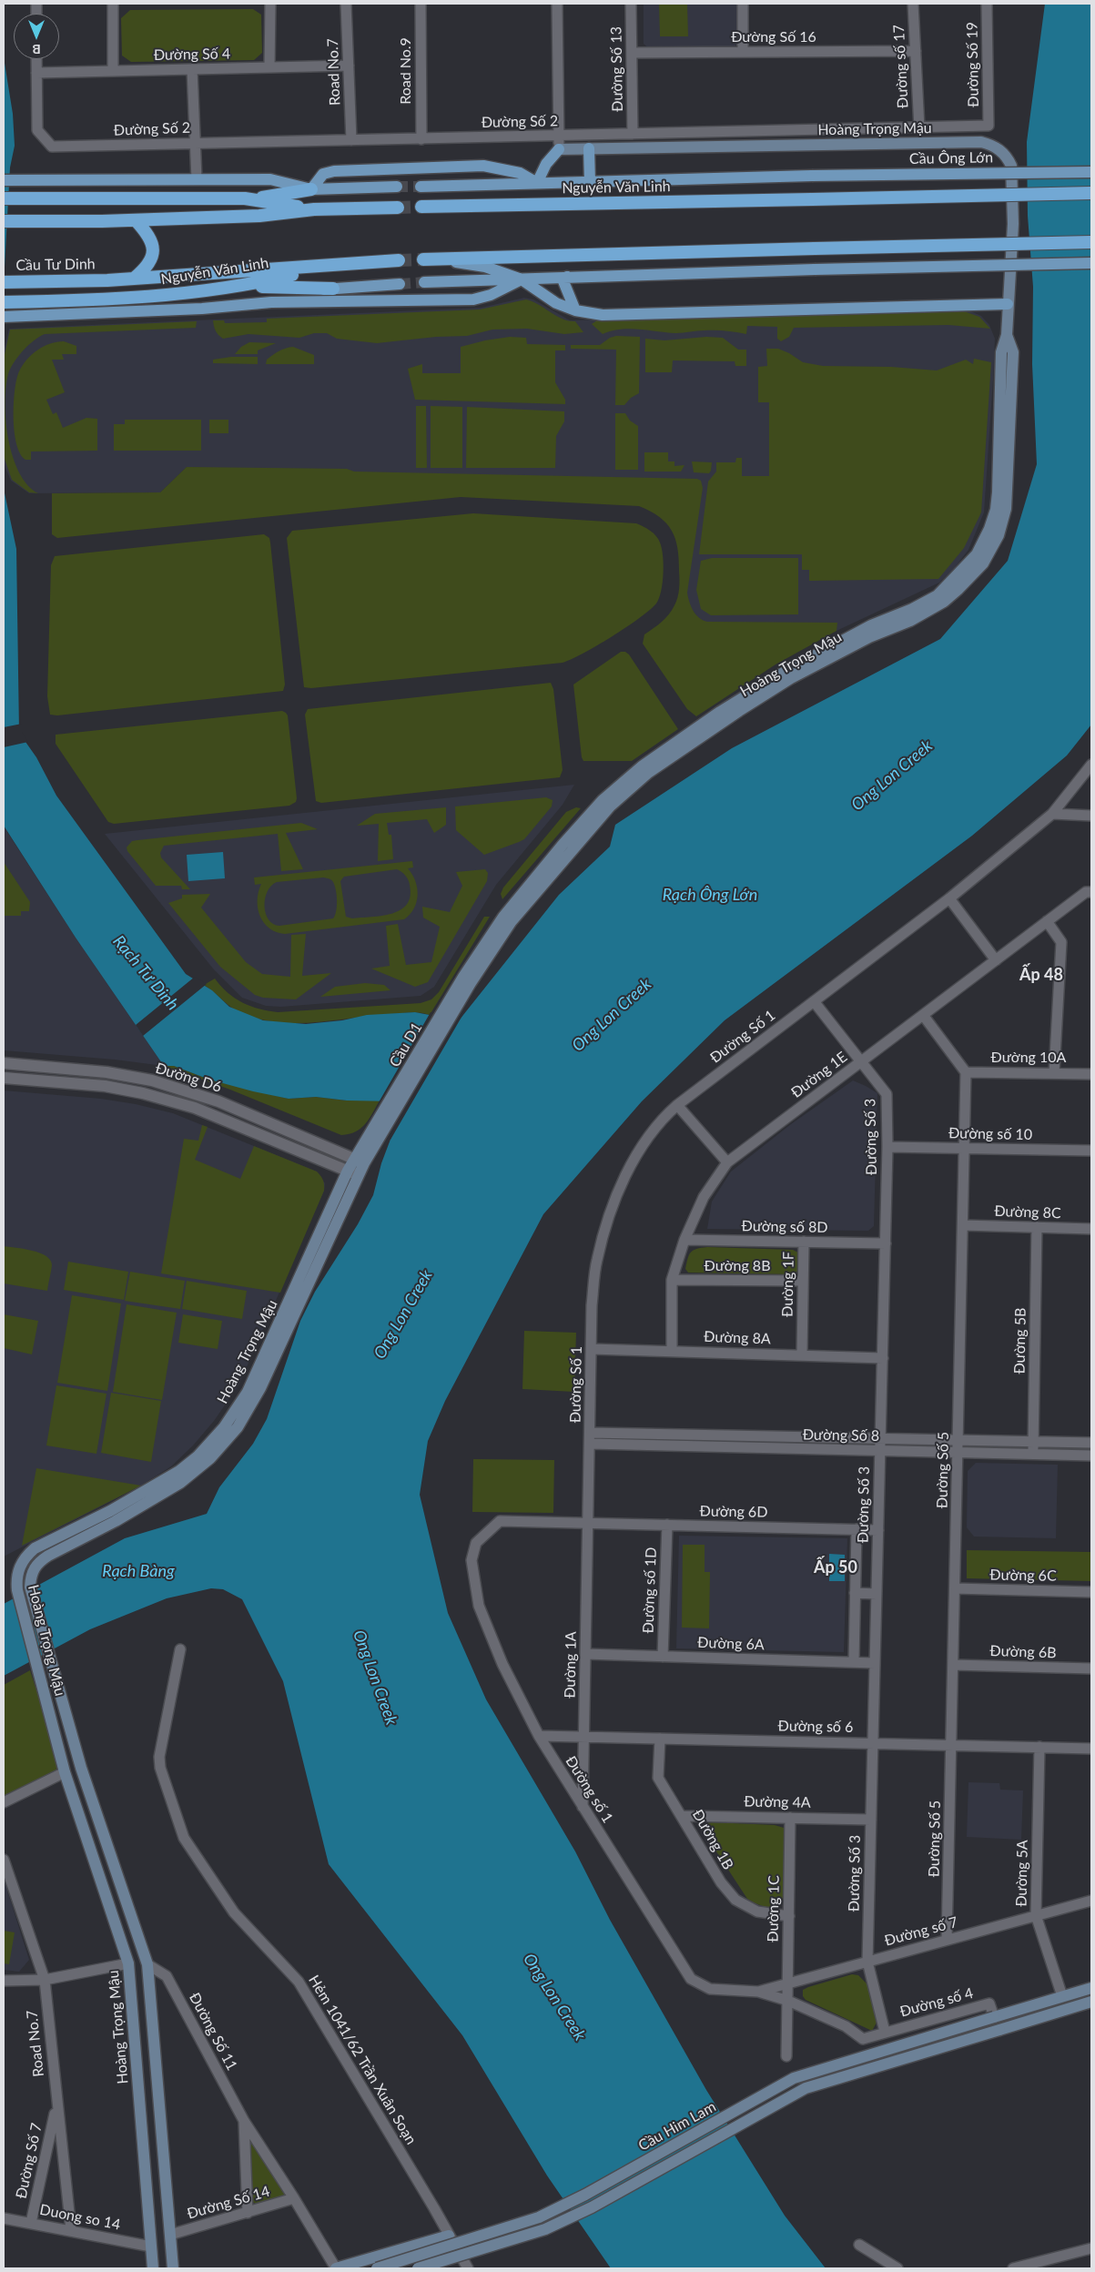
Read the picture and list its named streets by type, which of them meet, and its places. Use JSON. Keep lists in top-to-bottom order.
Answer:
{
  "streets": {
    "highway": ["Nguyễn Văn Linh", "Cầu Tư Dinh"],
    "main road": [
      "Hoàng Trọng Mậu",
      "Cầu Ông Lớn",
      "Cầu D1",
      "Cầu Him Lam"
    ],
    "street": [
      "Đường Số 16",
      "Đường Số 4",
      "Đường Số 19",
      "Đường số 17",
      "Đường Số 13",
      "Road No.9",
      "Road No.7",
      "Đường Số 2",
      "Đường Số 1",
      "Đường 10A",
      "Đường 1E",
      "Đường D6",
      "Đường số 10",
      "Đường Số 3",
      "Đường 8C",
      "Đường số 8D",
      "Đường 8B",
      "Đường 1F",
      "Đường 8A",
      "Đường 5B",
      "Đường Số 8",
      "Đường Số 5",
      "Đường 6D",
      "Đường 6C",
      "Đường số 1D",
      "Đường 6A",
      "Đường 6B",
      "Đường 1A",
      "Đường số 6",
      "Đường số 1",
      "Đường 4A",
      "Đường 1B",
      "Đường 5A",
      "Đường 1C",
      "Đường số 7",
      "Đường số 4",
      "Đường Số 11",
      "Hẻm 1041/62 Trần Xuân Soạn",
      "Đường Số 7",
      "Đường Số 14",
      "Duong so 14"
    ]
  },
  "crossings": [
    ["Đường Số 16", "Đường số 17"],
    ["Đường Số 16", "Đường Số 13"],
    ["Đường Số 4", "Road No.7"],
    ["Đường Số 4", "Đường Số 2"],
    ["Đường Số 4", "Đường Số 3"],
    ["Đường Số 4", "Đường số 1"],
    ["Đường Số 4", "Đường số 4"],
    ["Đường Số 19", "Đường Số 2"],
    ["Đường số 17", "Đường Số 2"],
    ["Đường Số 13", "Đường Số 2"],
    ["Road No.9", "Đường Số 2"],
    ["Road No.7", "Đường Số 2"],
    ["Road No.7", "Đường Số 7"],
    ["Road No.7", "Duong so 14"],
    ["Hoàng Trọng Mậu", "Cầu D1"],
    ["Hoàng Trọng Mậu", "Đường D6"],
    ["Hoàng Trọng Mậu", "Đường Số 11"],
    ["Hoàng Trọng Mậu", "Đường Số 14"],
    ["Hoàng Trọng Mậu", "Duong so 14"],
    ["Cầu Ông Lớn", "Nguyễn Văn Linh"],
    ["Nguyễn Văn Linh", "Cầu Tư Dinh"],
    ["Đường Số 1", "Đường Số 3"],
    ["Đường Số 1", "Đường 8A"],
    ["Đường Số 1", "Đường Số 8"],
    ["Đường Số 1", "Đường 6D"],
    ["Đường Số 1", "Đường 1A"],
    ["Đường Số 1", "Đường số 1"],
    ["Đường 10A", "Đường Số 5"],
    ["Đường 1E", "Đường Số 3"],
    ["Đường 1E", "Đường số 8D"],
    ["Đường 1E", "Đường 8B"],
    ["Đường 1E", "Đường 8A"],
    ["Đường số 10", "Đường Số 3"],
    ["Đường số 10", "Đường Số 5"],
    ["Đường Số 3", "Đường số 8D"],
    ["Đường Số 3", "Đường 8A"],
    ["Đường Số 3", "Đường Số 8"],
    ["Đường Số 3", "Đường 6D"],
    ["Đường Số 3", "Đường 6A"],
    ["Đường Số 3", "Đường số 6"],
    ["Đường Số 3", "Đường 4A"],
    ["Đường Số 3", "Đường số 7"],
    ["Đường Số 3", "Đường số 4"],
    ["Đường 8C", "Đường 5B"],
    ["Đường 8C", "Đường Số 5"],
    ["Đường số 8D", "Đường 1F"],
    ["Đường 8B", "Đường 1F"],
    ["Đường 1F", "Đường 8A"],
    ["Đường 5B", "Đường Số 8"],
    ["Đường Số 8", "Đường Số 5"],
    ["Đường Số 5", "Đường 6C"],
    ["Đường Số 5", "Đường 6B"],
    ["Đường Số 5", "Đường số 6"],
    ["Đường Số 5", "Đường số 7"],
    ["Đường 6D", "Đường số 1D"],
    ["Đường 6D", "Đường 1A"],
    ["Đường 6D", "Đường số 1"],
    ["Đường số 1D", "Đường 6A"],
    ["Đường 6A", "Đường 1A"],
    ["Đường 1A", "Đường số 6"],
    ["Đường 1A", "Đường số 1"],
    ["Đường số 6", "Đường số 1"],
    ["Đường số 6", "Đường 1B"],
    ["Đường số 6", "Đường 5A"],
    ["Đường số 1", "Đường 1C"],
    ["Đường số 1", "Đường số 7"],
    ["Đường 4A", "Đường 1B"],
    ["Đường 4A", "Đường 1C"],
    ["Đường 1B", "Đường 1C"],
    ["Đường 5A", "Đường số 7"],
    ["Đường 1C", "Đường số 7"],
    ["Đường số 4", "Cầu Him Lam"],
    ["Đường Số 11", "Đường Số 14"],
    ["Đường Số 7", "Duong so 14"]
  ],
  "districts": ["Ấp 48", "Ấp 50"],
  "water": [
    "Ong Lon Creek",
    "Rạch Ông Lớn",
    "Rạch Tư Dinh",
    "Rạch Bàng"
  ],
  "north": "bottom"
}
